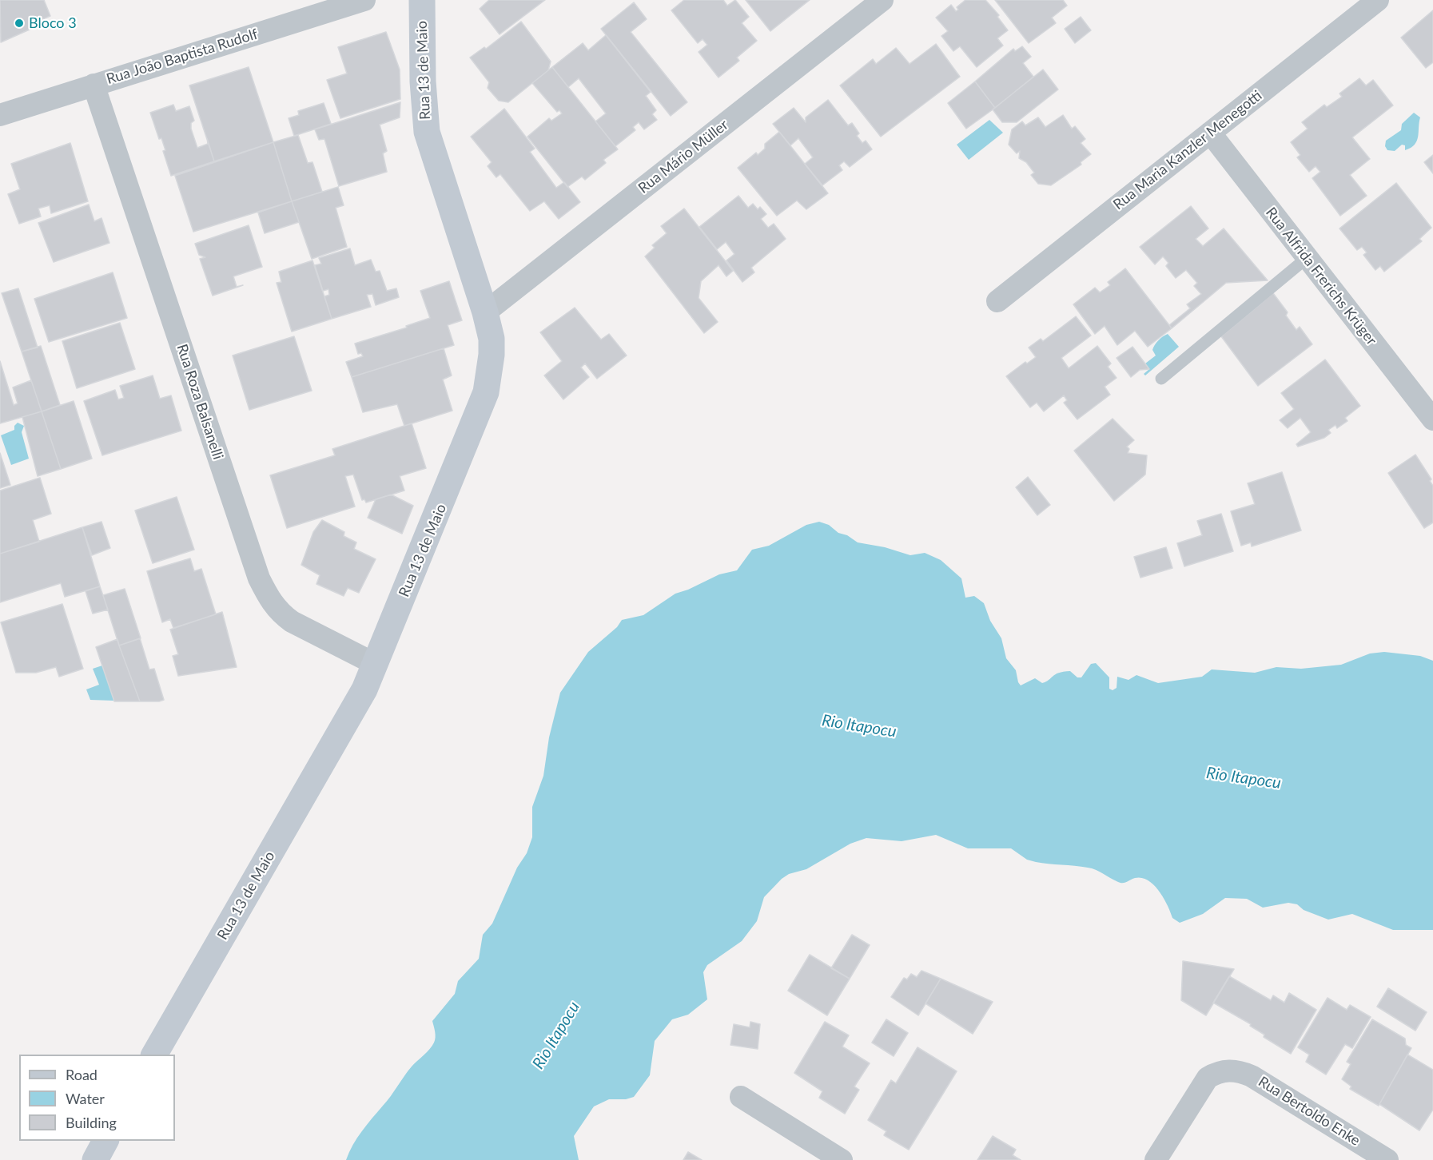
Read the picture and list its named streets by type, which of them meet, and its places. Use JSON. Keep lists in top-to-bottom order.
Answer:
{
  "streets": {
    "main road": ["Rua 13 de Maio"],
    "street": [
      "Rua João Baptista Rudolf",
      "Rua Maria Kanzler Menegotti",
      "Rua Mário Müller",
      "Rua Alfrida Frerichs Krüger",
      "Rua Roza Balsanelli",
      "Rua Bertoldo Enke"
    ]
  },
  "crossings": [
    ["Rua João Baptista Rudolf", "Rua Roza Balsanelli"],
    ["Rua 13 de Maio", "Rua Mário Müller"],
    ["Rua 13 de Maio", "Rua Roza Balsanelli"],
    ["Rua Maria Kanzler Menegotti", "Rua Alfrida Frerichs Krüger"]
  ],
  "water": ["Rio Itapocu"],
  "places": ["Bloco 3"],
  "legend": ["Road", "Water", "Building"]
}
